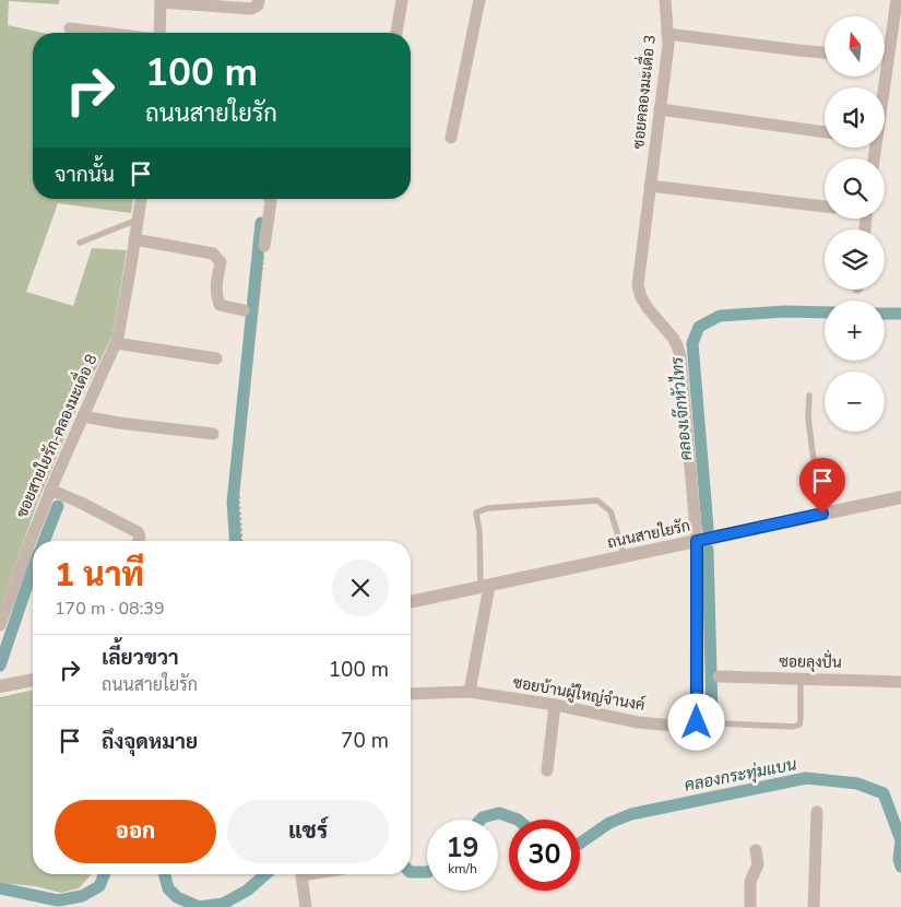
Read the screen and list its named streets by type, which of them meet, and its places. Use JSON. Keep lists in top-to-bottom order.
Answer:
{
  "streets": {
    "street": [
      "ซอยคลองมะเดื่อ 3",
      "ซอยสายใยรัก-คลองมะเดื่อ 8",
      "ถนนสายใยรัก",
      "ซอยลุงปั่น",
      "ซอยบ้านผู้ใหญ่จำนงค์"
    ]
  },
  "crossings": [
    ["ซอยคลองมะเดื่อ 3", "ถนนสายใยรัก"]
  ],
  "water": ["คลองเจ๊กหัวไทร", "คลองกระทุ่มแบน"],
  "north": "top",
  "page": {
    "map_buttons": ["+", "−"],
    "turn": ["100 m", "ถนนสายใยรัก"],
    "then": "จากนั้น",
    "heading": ["1 นาที", "170 m · 08:39"],
    "list": [
      {
        "name": "เลี้ยวขวา",
        "note": "ถนนสายใยรัก",
        "value": "100 m"
      },
      {
        "name": "ถึงจุดหมาย",
        "value": "70 m"
      }
    ],
    "buttons": ["ออก", "แชร์"],
    "speed": "19 km/h",
    "limit": "30"
  }
}
